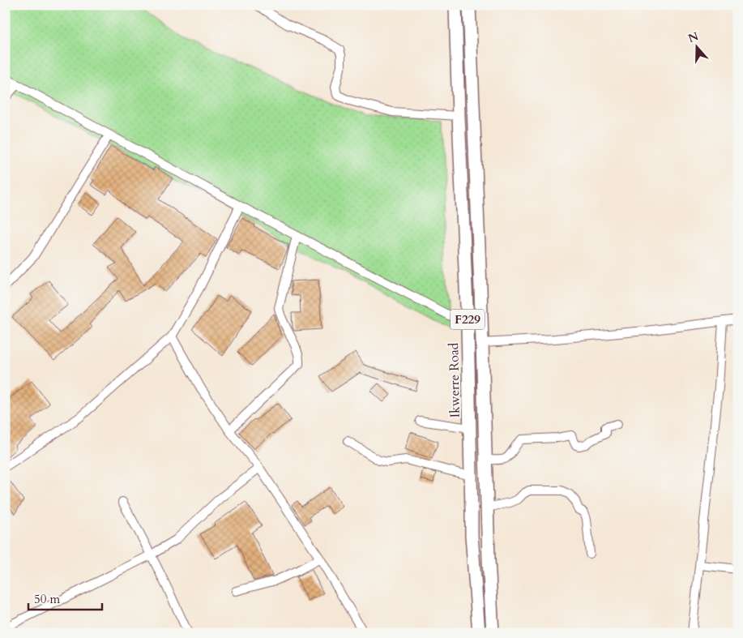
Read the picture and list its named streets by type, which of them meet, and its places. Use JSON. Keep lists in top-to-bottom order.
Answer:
{
  "streets": {
    "main road": ["F229", "Ikwerre Road"]
  },
  "scale_bar": "50 m",
  "north": "top"
}
